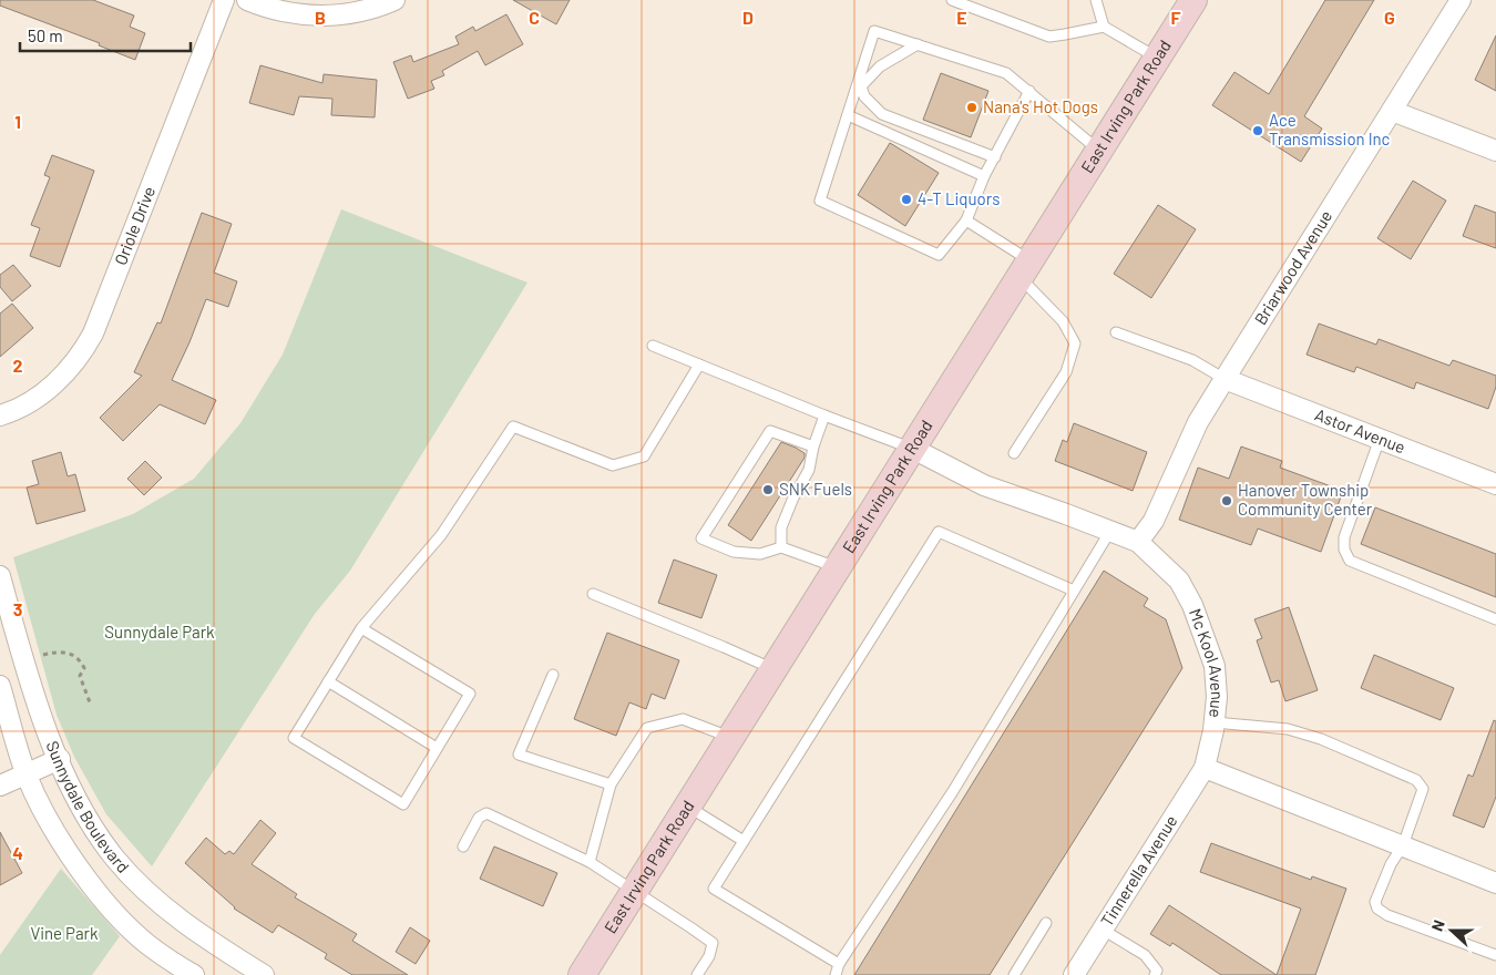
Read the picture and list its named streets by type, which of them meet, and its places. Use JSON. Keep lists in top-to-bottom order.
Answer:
{
  "streets": {
    "main road": ["East Irving Park Road"],
    "street": [
      "Oriole Drive",
      "Briarwood Avenue",
      "Astor Avenue",
      "Mc Kool Avenue",
      "Sunnydale Boulevard",
      "Tinnerella Avenue"
    ]
  },
  "crossings": [
    ["East Irving Park Road", "Mc Kool Avenue"],
    ["Briarwood Avenue", "Astor Avenue"],
    ["Briarwood Avenue", "Mc Kool Avenue"],
    ["Mc Kool Avenue", "Tinnerella Avenue"]
  ],
  "parks": ["Sunnydale Park", "Vine Park"],
  "places": [
    "Nana's Hot Dogs",
    "Ace Transmission Inc",
    "4-T Liquors",
    "SNK Fuels",
    "Hanover Township Community Center"
  ],
  "scale_bar": "50 m",
  "north": "left",
  "grid": {
    "columns": [
      "B",
      "C",
      "D",
      "E",
      "F",
      "G"
    ],
    "rows": [
      "1",
      "2",
      "3",
      "4"
    ]
  }
}
